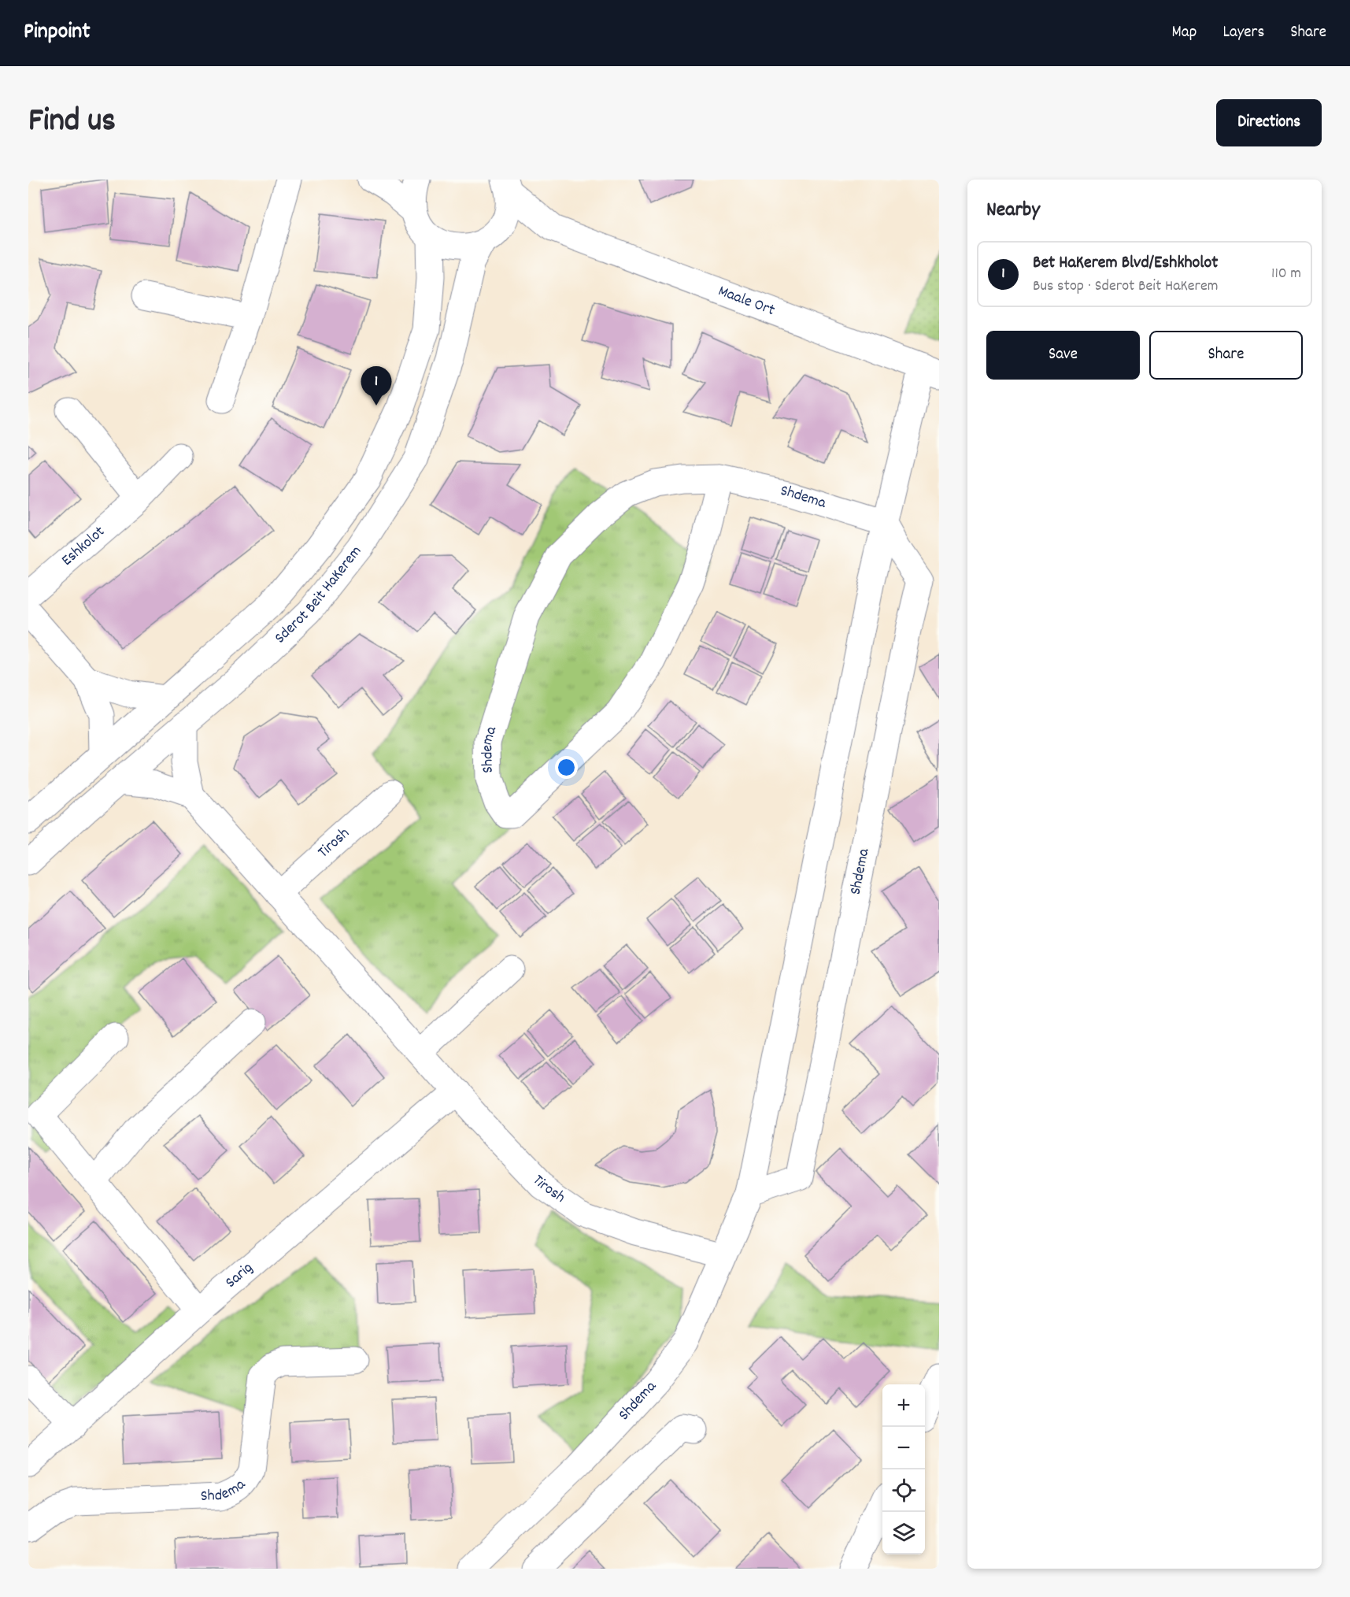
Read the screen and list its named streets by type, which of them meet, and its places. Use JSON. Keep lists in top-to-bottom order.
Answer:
{
  "streets": {
    "street": [
      "Maale Ort",
      "Shdema",
      "Eshkolot",
      "Sderot Beit HaKerem",
      "Tirosh",
      "Sarig"
    ]
  },
  "crossings": [
    ["Maale Ort", "Shdema"],
    ["Maale Ort", "Sderot Beit HaKerem"],
    ["Shdema", "Tirosh"],
    ["Tirosh", "Sarig"]
  ],
  "page": {
    "header": "Pinpoint",
    "nav": ["Map", "Layers", "Share"],
    "title": "Find us",
    "buttons": [
      "Directions",
      ["Save", "Share"]
    ],
    "heading": "Nearby",
    "list": [
      {
        "mark": "1",
        "name": "Bet HaKerem Blvd/Eshkholot",
        "note": "Bus stop · Sderot Beit HaKerem",
        "value": "110 m"
      }
    ],
    "pins": "1",
    "map_buttons": ["+", "−"]
  }
}
